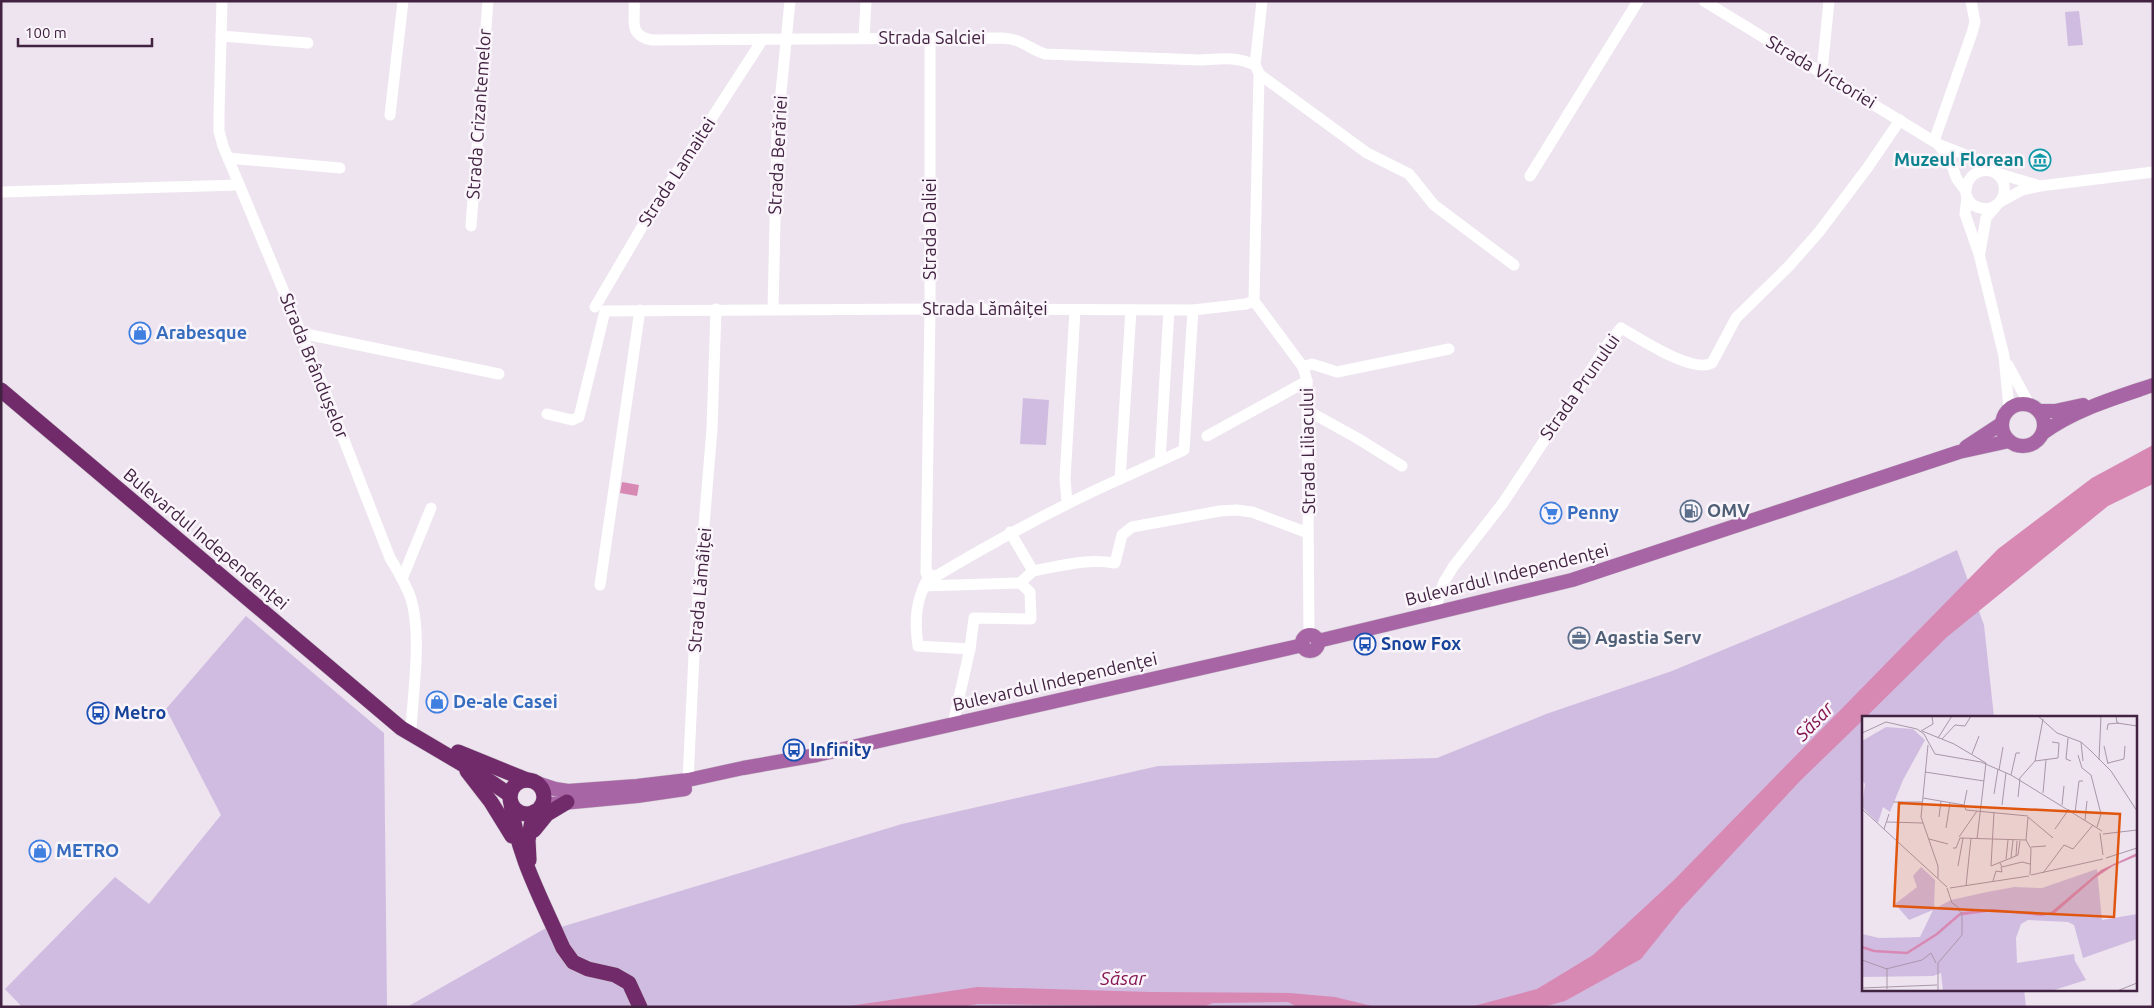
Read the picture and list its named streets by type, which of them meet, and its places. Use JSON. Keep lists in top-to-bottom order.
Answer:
{
  "streets": {
    "highway": ["Bulevardul Independenței"],
    "street": [
      "Strada Salciei",
      "Strada Victoriei",
      "Strada Crizantemelor",
      "Strada Berăriei",
      "Strada Lamaitei",
      "Strada Daliei",
      "Strada Lămâiței",
      "Strada Brândușelor",
      "Strada Prunului",
      "Strada Liliacului"
    ]
  },
  "crossings": [
    ["Strada Salciei", "Strada Berăriei"],
    ["Strada Salciei", "Strada Lamaitei"],
    ["Strada Salciei", "Strada Daliei"],
    ["Strada Victoriei", "Strada Prunului"],
    ["Strada Berăriei", "Strada Lămâiței"],
    ["Strada Lamaitei", "Strada Lămâiței"],
    ["Strada Daliei", "Strada Lămâiței"],
    ["Strada Lămâiței", "Strada Liliacului"],
    ["Strada Lămâiței", "Bulevardul Independenței"],
    ["Strada Brândușelor", "Bulevardul Independenței"],
    ["Strada Prunului", "Bulevardul Independenței"],
    ["Strada Liliacului", "Bulevardul Independenței"]
  ],
  "water": ["Săsar"],
  "places": {
    "museum": ["Muzeul Florean"],
    "shop": ["Arabesque", "De-ale Casei", "METRO"],
    "fuel station": ["OMV"],
    "supermarket": ["Penny"],
    "office": ["Agastia Serv"],
    "bus stop": ["Snow Fox", "Metro", "Infinity"]
  },
  "scale_bar": "100 m"
}
